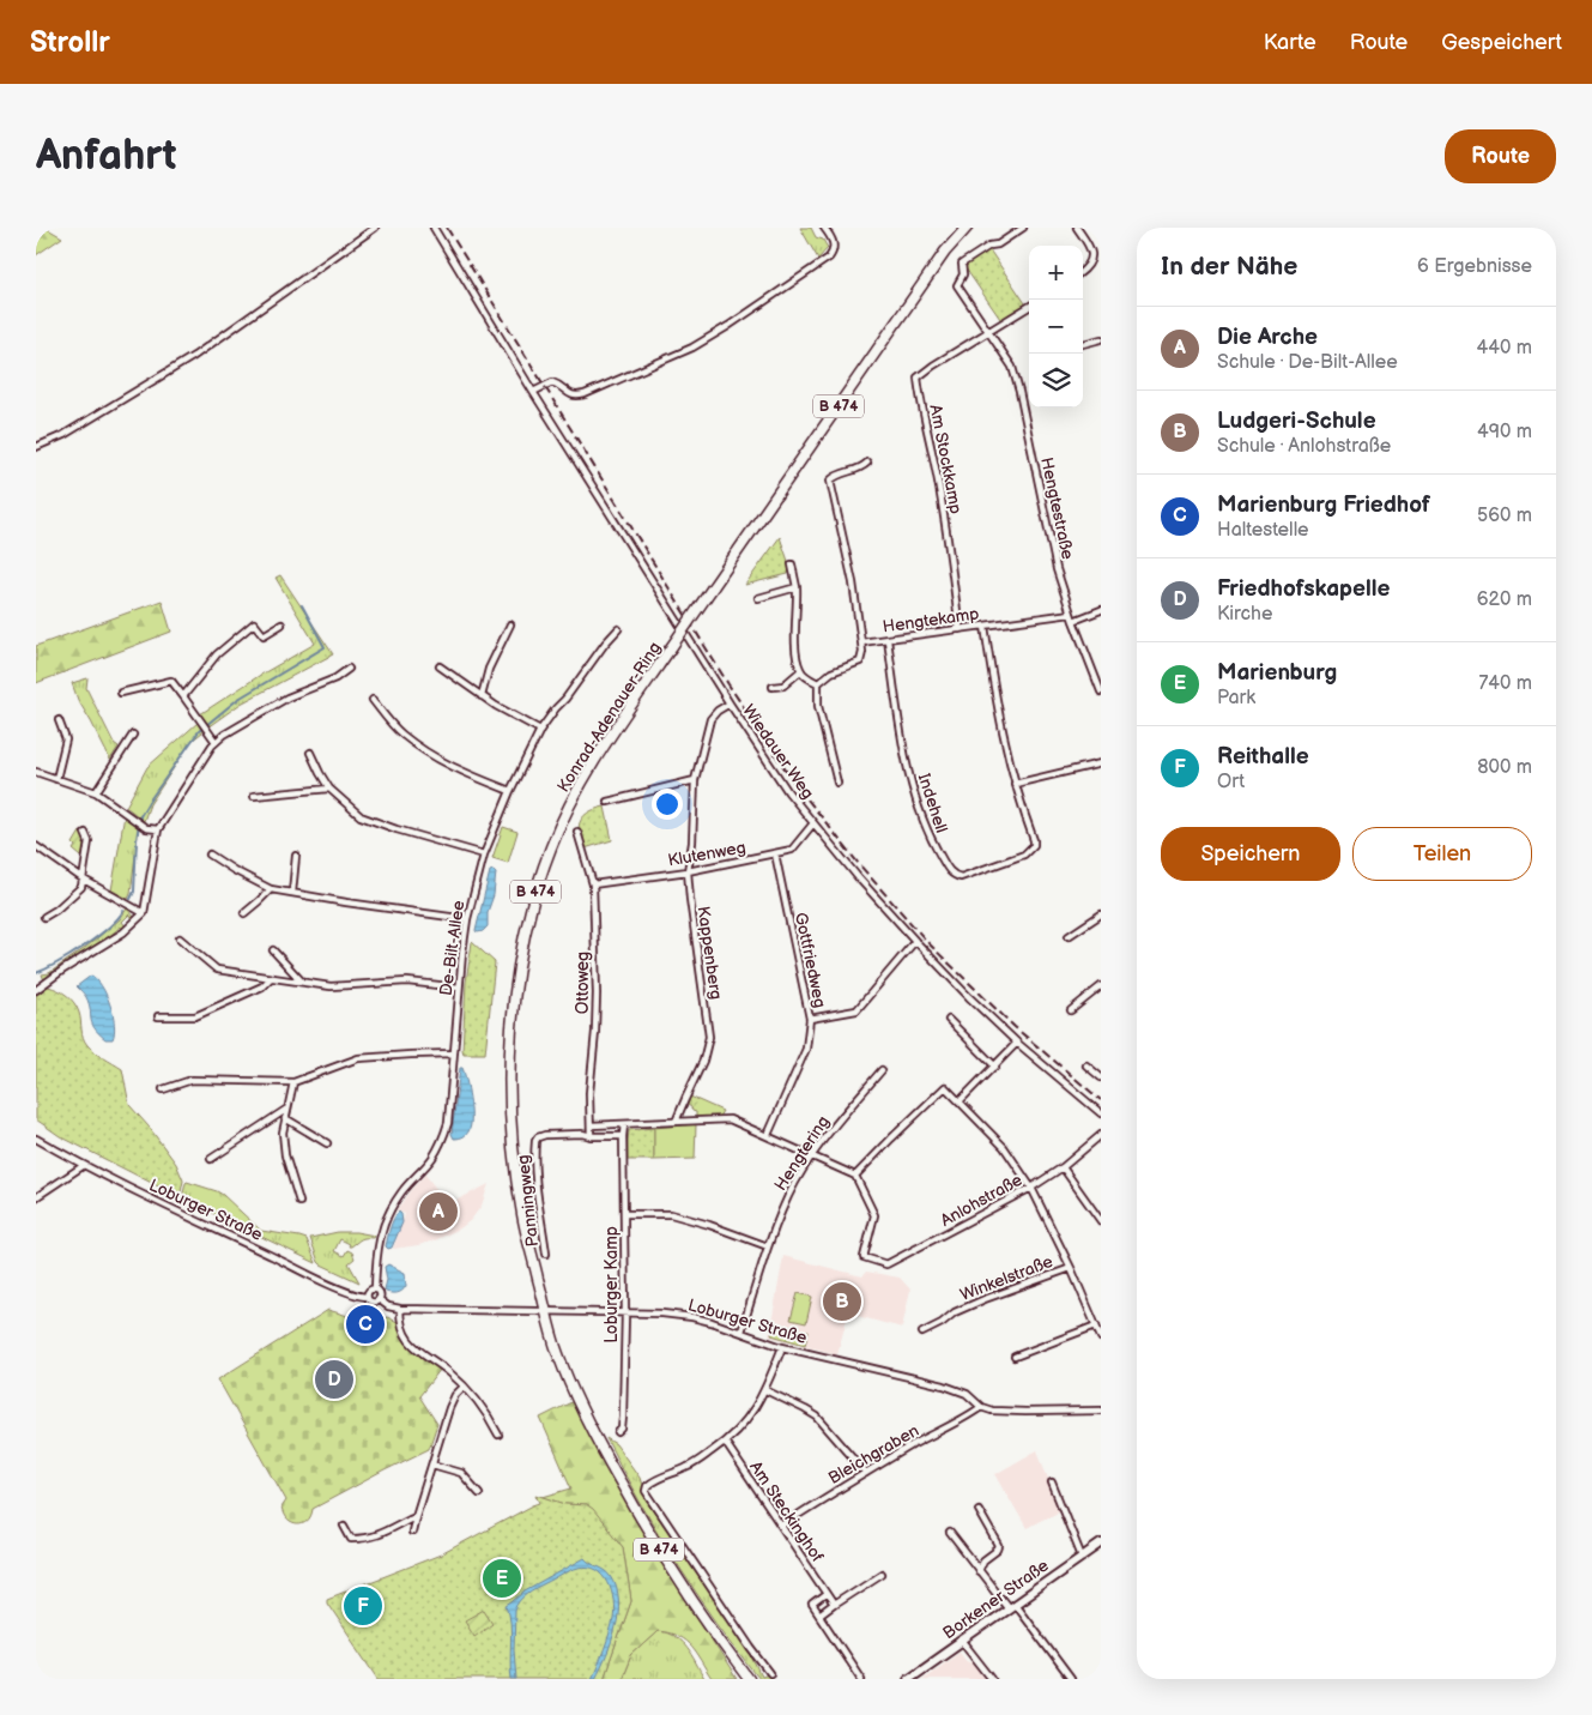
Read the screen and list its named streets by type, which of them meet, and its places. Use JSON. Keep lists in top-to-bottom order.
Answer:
{
  "streets": {
    "main road": ["B 474", "Konrad-Adenauer-Ring"],
    "street": [
      "Am Stockkamp",
      "Hengtestraße",
      "Hengtekamp",
      "Wiedauer Weg",
      "Indehell",
      "Klutenweg",
      "De-Bilt-Allee",
      "Kappenberg",
      "Gottfriedweg",
      "Ottoweg",
      "Hengtering",
      "Anlohstraße",
      "Panningweg",
      "Loburger Straße",
      "Winkelstraße",
      "Loburger Kamp",
      "Bleichgraben",
      "Am Steckinghof",
      "Borkener Straße"
    ]
  },
  "crossings": [
    ["Am Stockkamp", "Hengtestraße"],
    ["Am Stockkamp", "Hengtekamp"],
    ["Hengtestraße", "Hengtekamp"],
    ["Hengtekamp", "Indehell"],
    ["Konrad-Adenauer-Ring", "Loburger Straße"],
    ["Wiedauer Weg", "Klutenweg"],
    ["Wiedauer Weg", "Kappenberg"],
    ["Klutenweg", "Kappenberg"],
    ["Klutenweg", "Gottfriedweg"],
    ["Klutenweg", "Ottoweg"],
    ["De-Bilt-Allee", "Loburger Straße"],
    ["Ottoweg", "Panningweg"],
    ["Hengtering", "Loburger Straße"],
    ["Panningweg", "Loburger Kamp"],
    ["Loburger Straße", "Loburger Kamp"],
    ["Loburger Straße", "Bleichgraben"],
    ["Bleichgraben", "Am Steckinghof"]
  ],
  "page": {
    "header": "Strollr",
    "nav": ["Karte", "Route", "Gespeichert"],
    "buttons": [
      "Route",
      ["Speichern", "Teilen"]
    ],
    "title": "Anfahrt",
    "heading": ["In der Nähe", "6 Ergebnisse"],
    "map_buttons": ["+", "−"],
    "list": [
      {
        "mark": "A",
        "name": "Die Arche",
        "note": "Schule · De-Bilt-Allee",
        "value": "440 m"
      },
      {
        "mark": "B",
        "name": "Ludgeri-Schule",
        "note": "Schule · Anlohstraße",
        "value": "490 m"
      },
      {
        "mark": "C",
        "name": "Marienburg Friedhof",
        "note": "Haltestelle",
        "value": "560 m"
      },
      {
        "mark": "D",
        "name": "Friedhofskapelle",
        "note": "Kirche",
        "value": "620 m"
      },
      {
        "mark": "E",
        "name": "Marienburg",
        "note": "Park",
        "value": "740 m"
      },
      {
        "mark": "F",
        "name": "Reithalle",
        "note": "Ort",
        "value": "800 m"
      }
    ],
    "pins": [
      "A",
      "B",
      "C",
      "D",
      "E",
      "F"
    ]
  }
}
